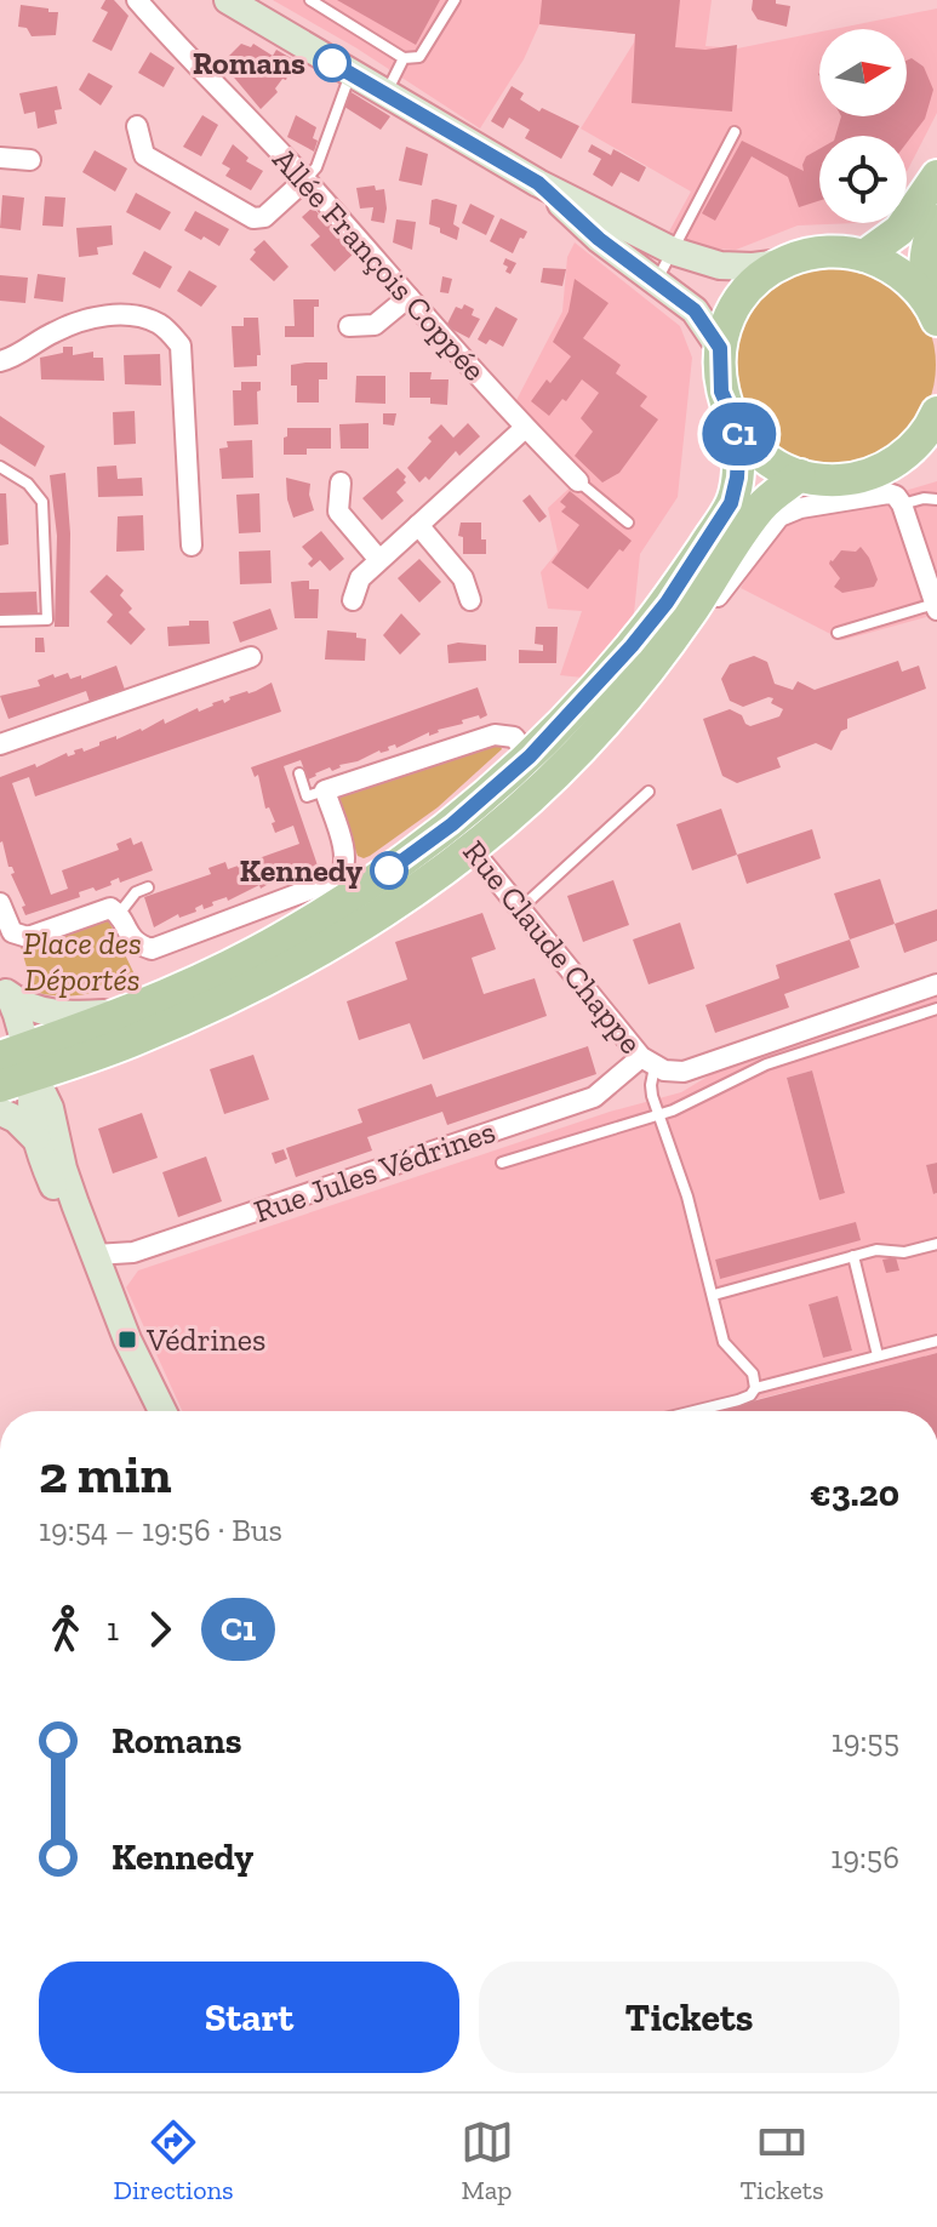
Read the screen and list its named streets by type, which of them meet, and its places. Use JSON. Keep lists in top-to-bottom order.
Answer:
{
  "streets": {
    "street": ["Allée François Coppée", "Rue Claude Chappe", "Rue Jules Védrines"]
  },
  "crossings": [
    ["Rue Claude Chappe", "Rue Jules Védrines"]
  ],
  "parks": ["Place des Déportés"],
  "places": {
    "other": ["Romans", "Kennedy"],
    "transit": ["Védrines"]
  },
  "lines": ["bus line C1"],
  "north": "right",
  "page": {
    "on_map": "C1",
    "heading": ["2 min", "19:54 – 19:56 · Bus", "€3.20"],
    "legs": ["1", "C1"],
    "list": [
      {
        "name": "Romans",
        "value": "19:55"
      },
      {
        "name": "Kennedy",
        "value": "19:56"
      }
    ],
    "buttons": ["Start", "Tickets"],
    "tabs": ["Directions", "Map", "Tickets"]
  }
}
